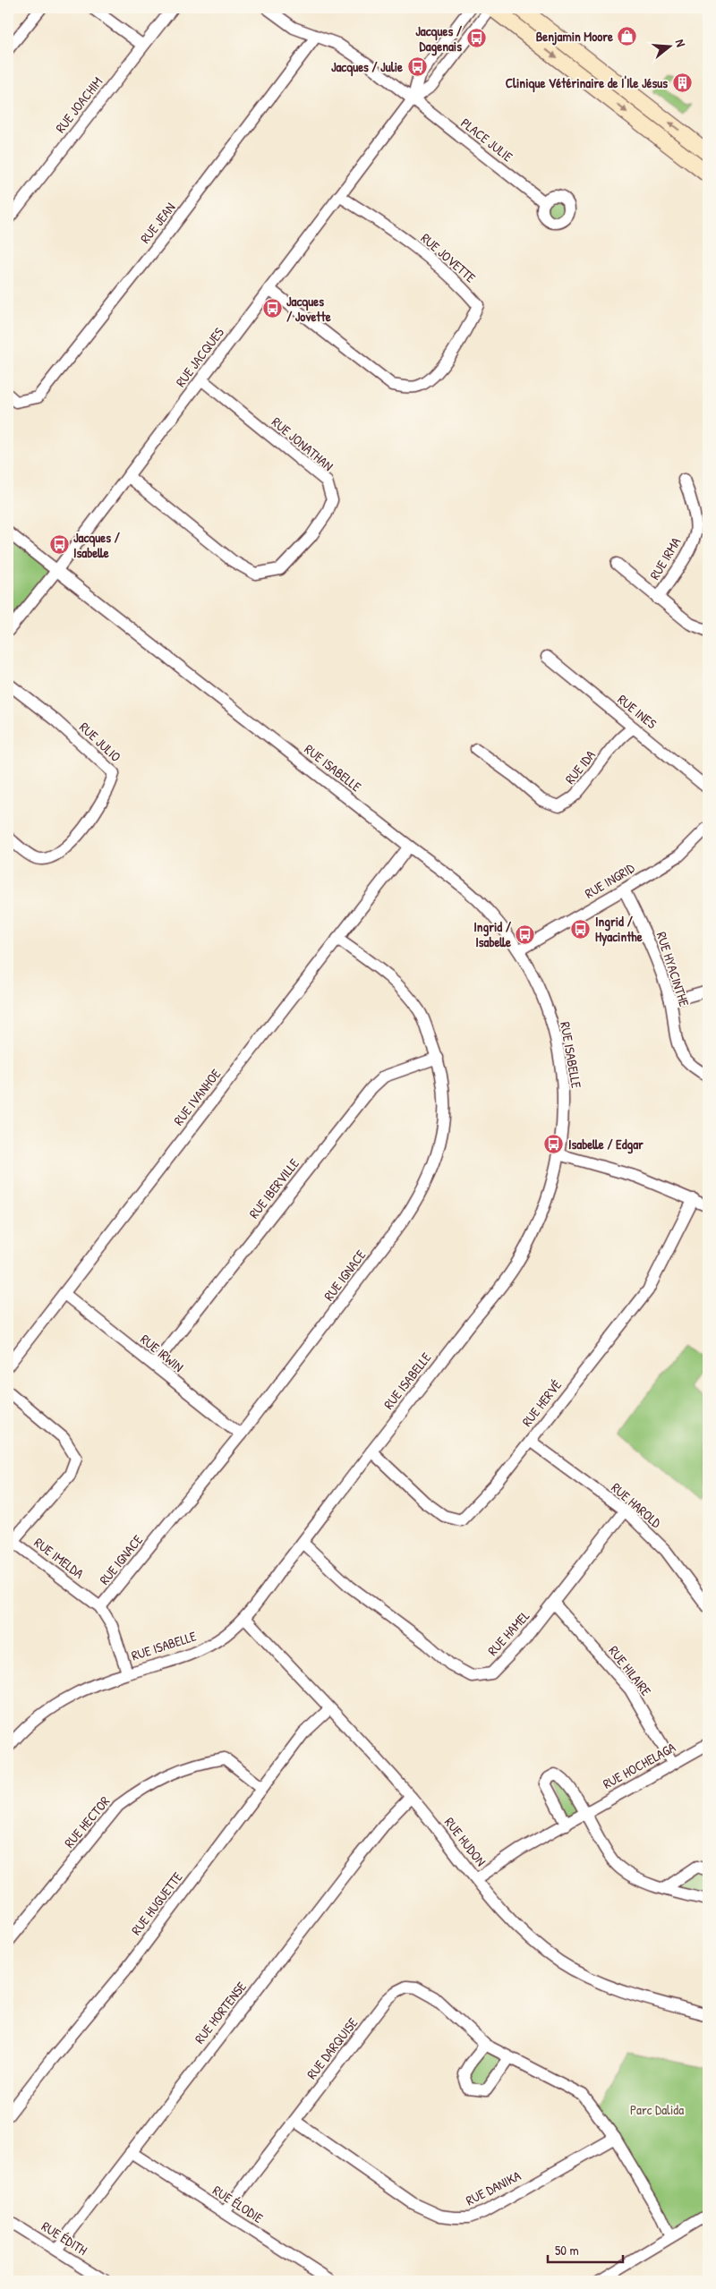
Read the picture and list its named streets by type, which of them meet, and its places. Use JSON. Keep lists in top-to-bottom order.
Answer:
{
  "streets": {
    "street": [
      "RUE JOACHIM",
      "PLACE JULIE",
      "RUE JEAN",
      "RUE JOVETTE",
      "RUE JACQUES",
      "RUE JONATHAN",
      "RUE IRMA",
      "RUE INES",
      "RUE JULIO",
      "RUE IDA",
      "RUE ISABELLE",
      "RUE INGRID",
      "RUE HYACINTHE",
      "RUE IVANHOE",
      "RUE IBERVILLE",
      "RUE IGNACE",
      "RUE IRWIN",
      "RUE HERVÉ",
      "RUE HAROLD",
      "RUE IMELDA",
      "RUE HAMEL",
      "RUE HILAIRE",
      "RUE HOCHELAGA",
      "RUE HECTOR",
      "RUE HUDON",
      "RUE HUGUETTE",
      "RUE HORTENSE",
      "RUE DARQUISE",
      "RUE DANIKA",
      "RUE ÉLODIE",
      "RUE ÉDITH"
    ]
  },
  "crossings": [
    ["PLACE JULIE", "RUE JEAN"],
    ["PLACE JULIE", "RUE JACQUES"],
    ["RUE JOVETTE", "RUE JACQUES"],
    ["RUE JACQUES", "RUE JONATHAN"],
    ["RUE JACQUES", "RUE ISABELLE"],
    ["RUE INES", "RUE IDA"],
    ["RUE ISABELLE", "RUE INGRID"],
    ["RUE ISABELLE", "RUE IVANHOE"],
    ["RUE ISABELLE", "RUE HERVÉ"],
    ["RUE ISABELLE", "RUE IMELDA"],
    ["RUE ISABELLE", "RUE HAMEL"],
    ["RUE ISABELLE", "RUE HUDON"],
    ["RUE INGRID", "RUE HYACINTHE"],
    ["RUE IVANHOE", "RUE IGNACE"],
    ["RUE IVANHOE", "RUE IRWIN"],
    ["RUE IBERVILLE", "RUE IGNACE"],
    ["RUE IBERVILLE", "RUE IRWIN"],
    ["RUE IGNACE", "RUE IRWIN"],
    ["RUE IGNACE", "RUE IMELDA"],
    ["RUE HERVÉ", "RUE HAROLD"],
    ["RUE HAROLD", "RUE HAMEL"],
    ["RUE HAMEL", "RUE HILAIRE"],
    ["RUE HILAIRE", "RUE HOCHELAGA"],
    ["RUE HOCHELAGA", "RUE HUDON"],
    ["RUE HECTOR", "RUE HUGUETTE"],
    ["RUE HUDON", "RUE HUGUETTE"],
    ["RUE HUDON", "RUE HORTENSE"],
    ["RUE HORTENSE", "RUE ÉLODIE"],
    ["RUE HORTENSE", "RUE ÉDITH"],
    ["RUE DARQUISE", "RUE DANIKA"],
    ["RUE DARQUISE", "RUE ÉLODIE"]
  ],
  "parks": ["Parc Dalida"],
  "places": {
    "shop": ["Benjamin Moore"],
    "bus stop": [
      "Jacques / Dagenais",
      "Jacques / Julie",
      "Jacques / Jovette",
      "Jacques / Isabelle",
      "Ingrid / Hyacinthe",
      "Ingrid / Isabelle",
      "Isabelle / Edgar"
    ],
    "building": ["Clinique Vétérinaire de I'Ile Jésus"]
  },
  "scale_bar": "50 m",
  "north": "right"
}
